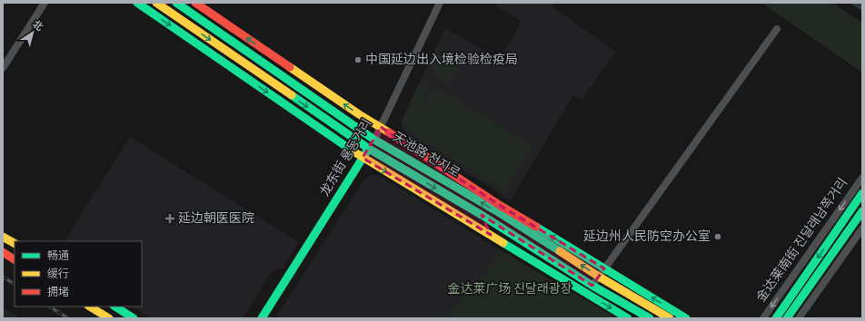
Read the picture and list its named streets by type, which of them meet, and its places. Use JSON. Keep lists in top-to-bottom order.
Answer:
{
  "streets": {
    "main road": ["天池路 천지로", "龙东街 룡동거리", "金达莱南街 진달래남쪽거리"]
  },
  "crossings": [
    ["天池路 천지로", "龙东街 룡동거리"]
  ],
  "parks": ["金达莱广场 진달래광장"],
  "places": {
    "other": ["中国延边出入境检验检疫局", "延边州人民防空办公室"],
    "health": ["延边朝医医院"]
  },
  "legend": ["畅通", "缓行", "拥堵"],
  "north": "top right"
}
